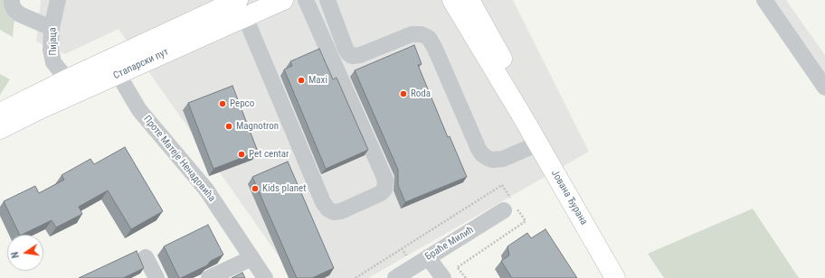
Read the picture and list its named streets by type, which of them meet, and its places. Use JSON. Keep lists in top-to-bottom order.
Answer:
{
  "streets": {
    "main road": ["Стапарски пут", "Јована Ђурана"],
    "street": ["Пијаца", "Проте Матеје Ненадовића", "Браће Милић"]
  },
  "crossings": [
    ["Пијаца", "Стапарски пут"],
    ["Стапарски пут", "Проте Матеје Ненадовића"]
  ],
  "places": [
    "Maxi",
    "Roda",
    "Pepco",
    "Magnotron",
    "Pet centar",
    "Kids planet"
  ],
  "north": "left"
}
